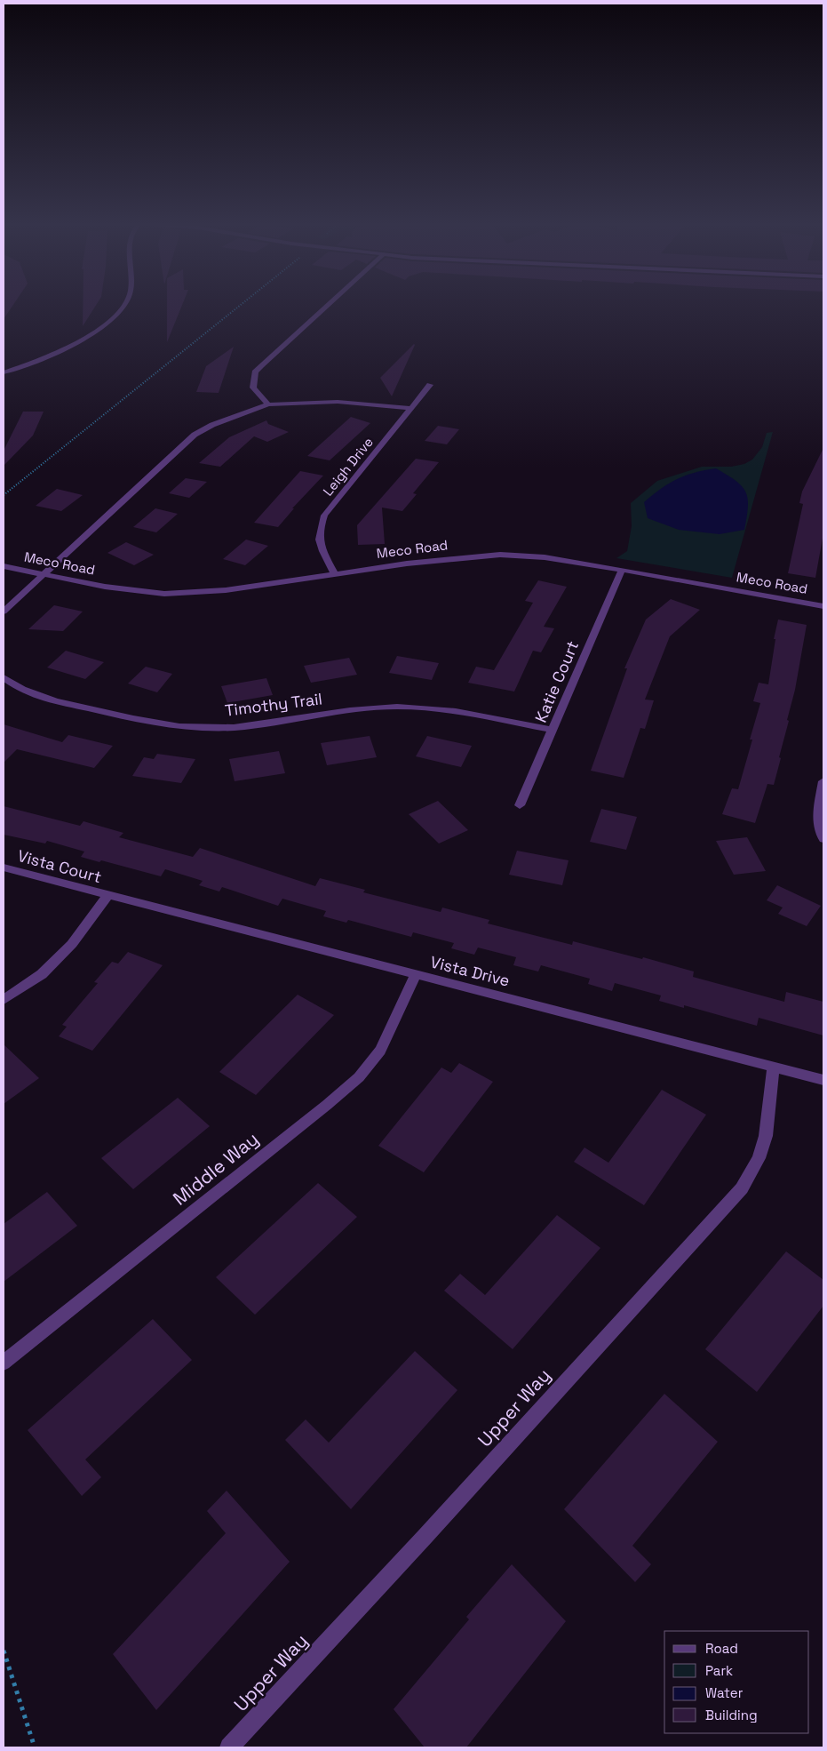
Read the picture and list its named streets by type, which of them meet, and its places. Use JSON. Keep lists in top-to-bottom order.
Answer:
{
  "streets": {
    "street": [
      "Leigh Drive",
      "Meco Road",
      "Katie Court",
      "Timothy Trail",
      "Vista Court",
      "Vista Drive",
      "Middle Way",
      "Upper Way"
    ]
  },
  "crossings": [
    ["Leigh Drive", "Meco Road"],
    ["Meco Road", "Katie Court"],
    ["Katie Court", "Timothy Trail"],
    ["Vista Court", "Vista Drive"],
    ["Vista Drive", "Middle Way"],
    ["Vista Drive", "Upper Way"]
  ],
  "legend": [
    "Road",
    "Park",
    "Water",
    "Building"
  ]
}
